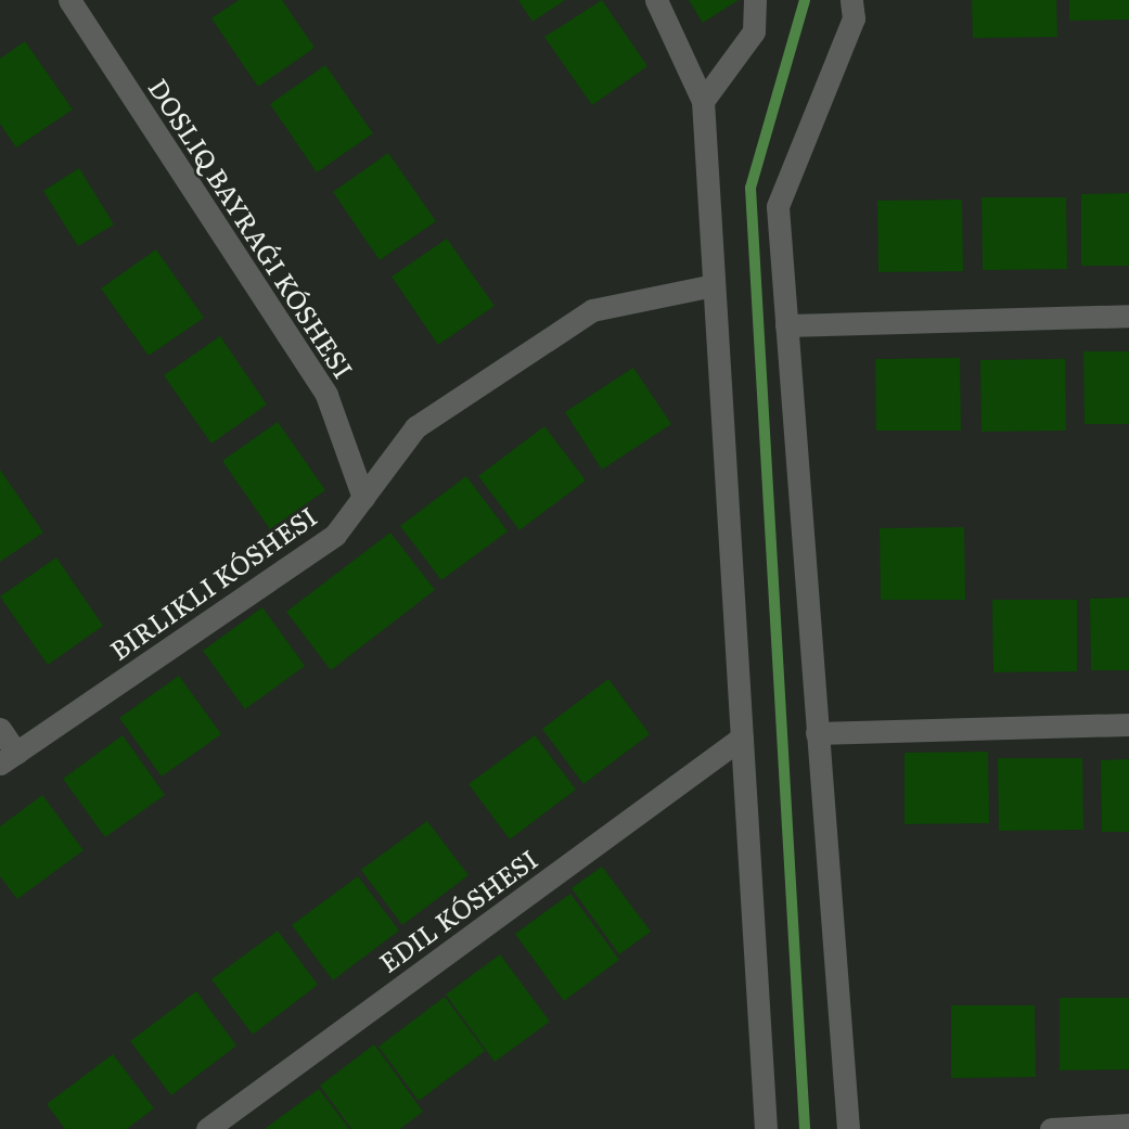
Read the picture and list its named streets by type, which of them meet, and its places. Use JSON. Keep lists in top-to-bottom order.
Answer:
{
  "streets": {
    "street": ["BIRLIKLI KÓSHESI", "EDIL KÓSHESI"]
  }
}
